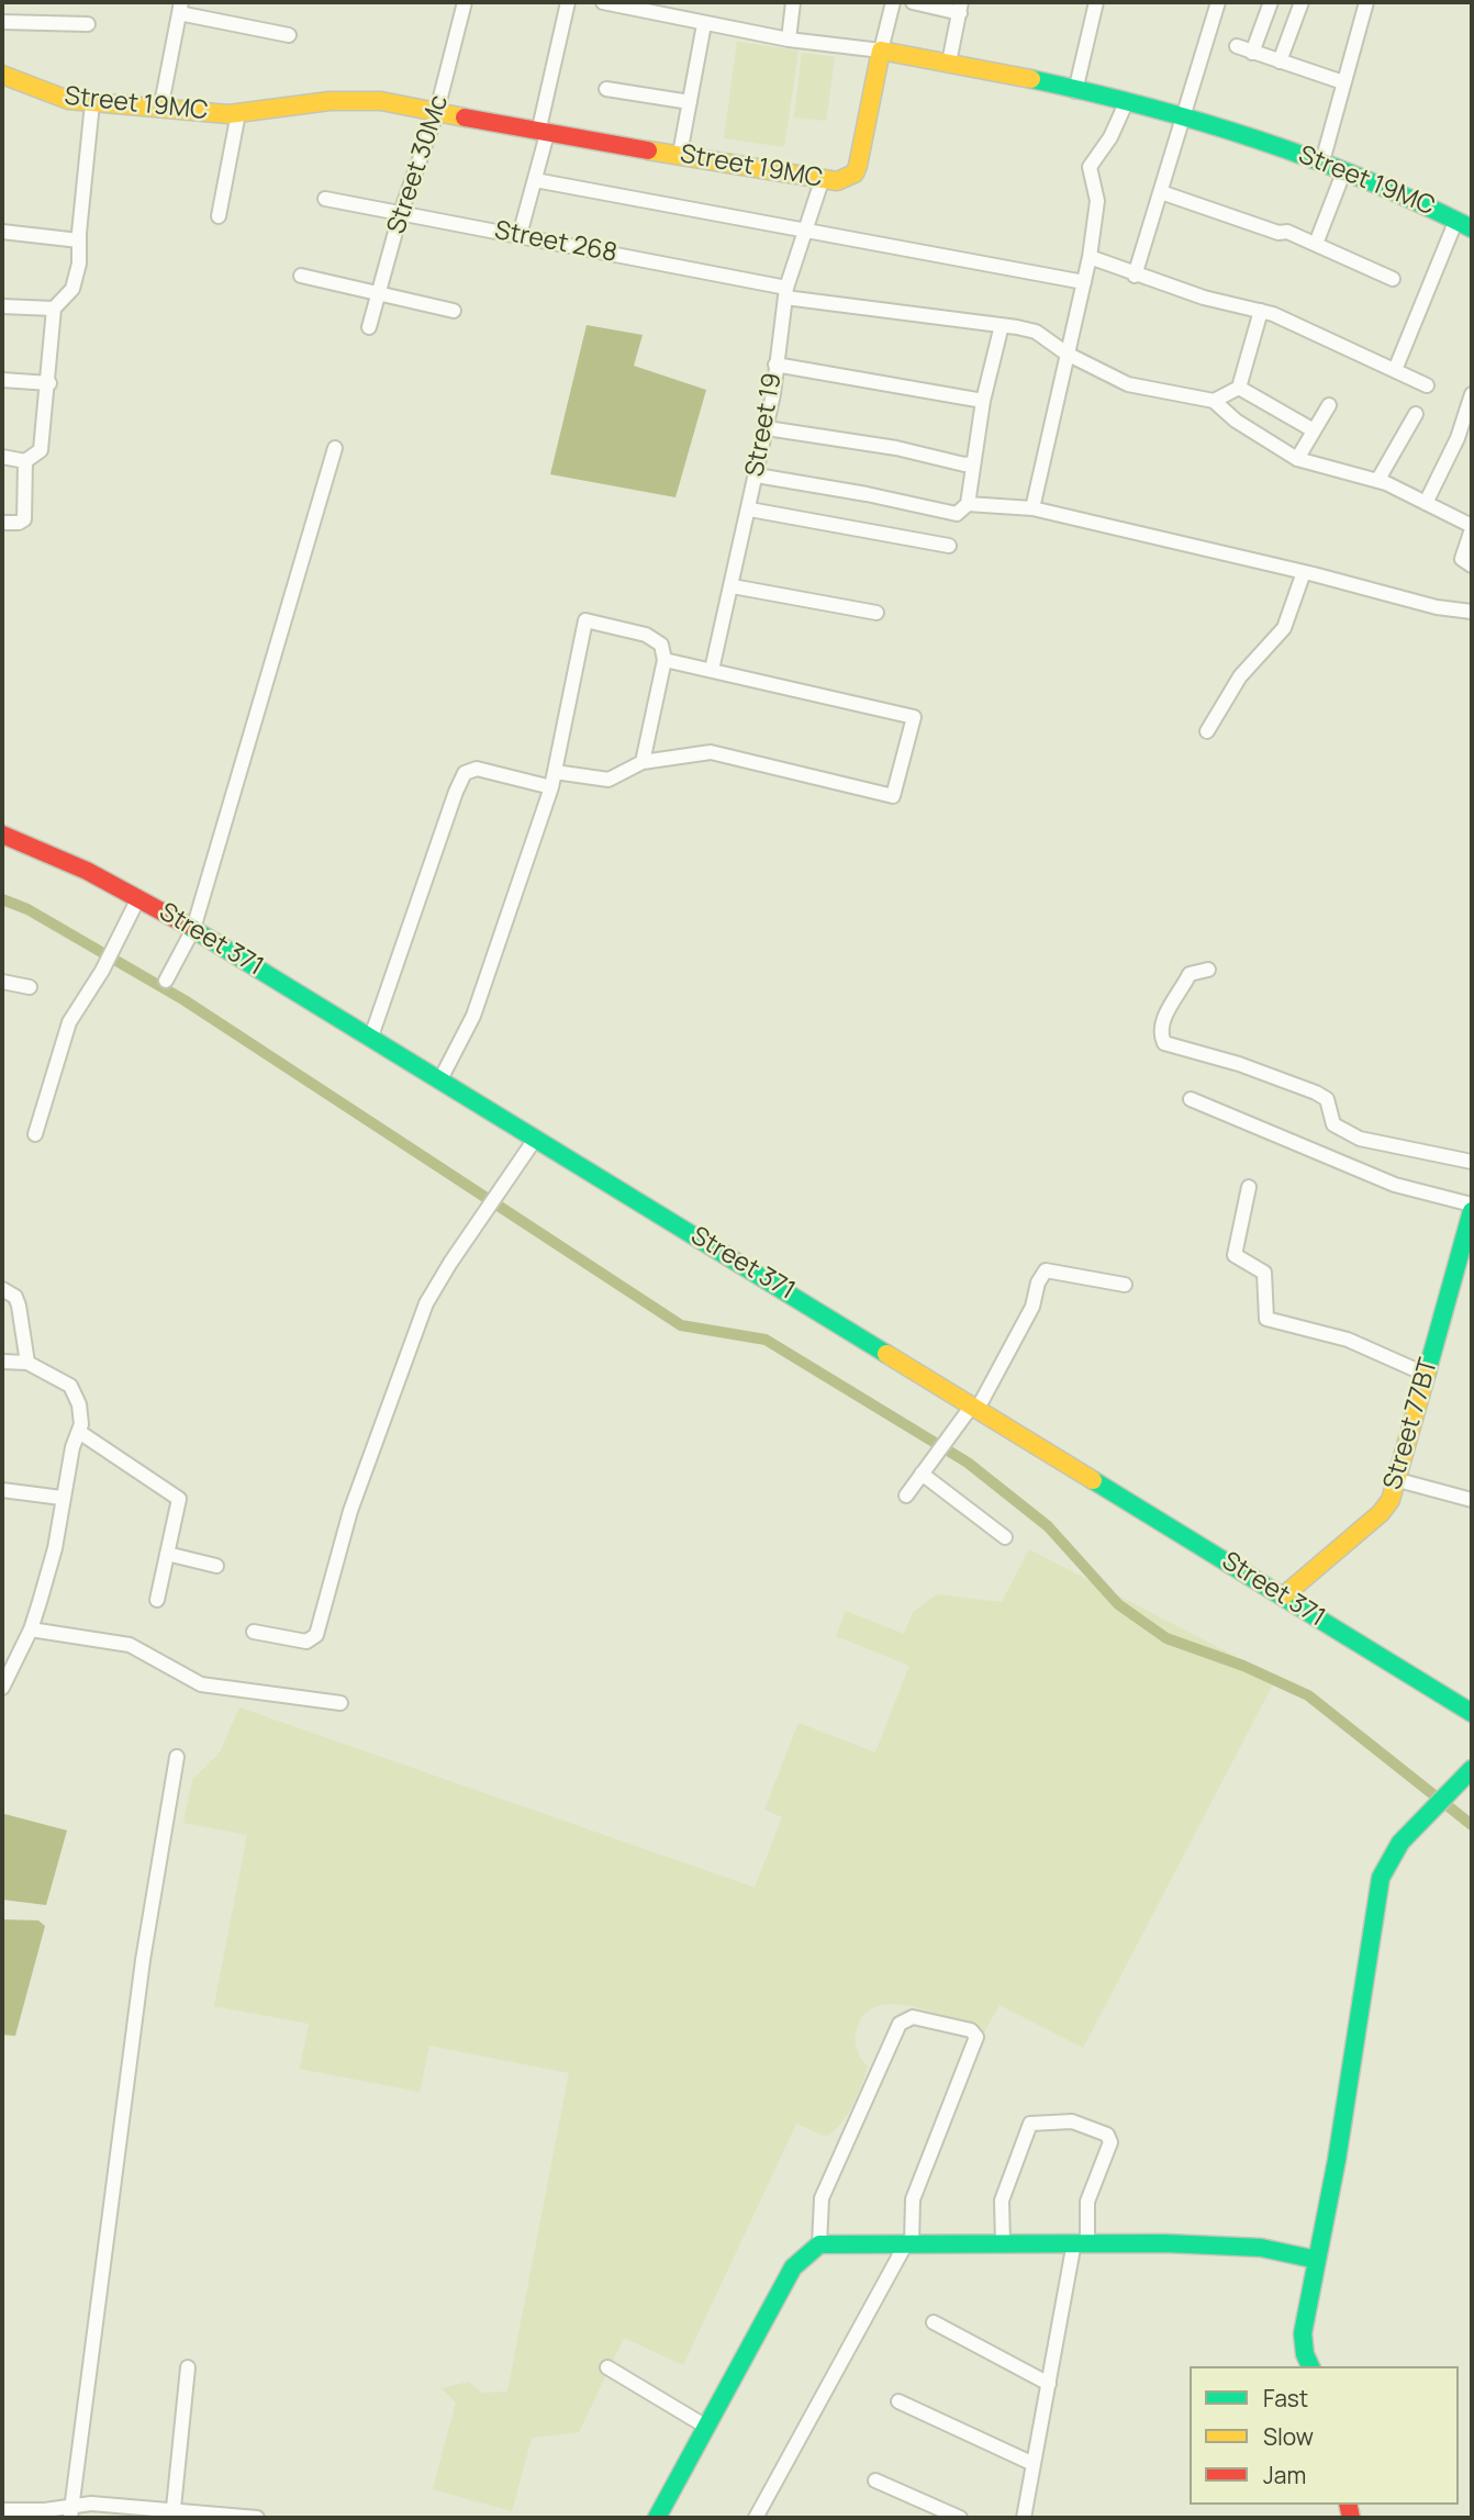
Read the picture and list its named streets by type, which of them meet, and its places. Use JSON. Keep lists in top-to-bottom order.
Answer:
{
  "streets": {
    "street": [
      "Street 19MC",
      "Street 30Mc",
      "Street 268",
      "Street 19",
      "Street 371",
      "Street 77BT"
    ]
  },
  "crossings": [
    ["Street 19MC", "Street 30Mc"],
    ["Street 19MC", "Street 19"],
    ["Street 30Mc", "Street 268"],
    ["Street 268", "Street 19"],
    ["Street 371", "Street 77BT"]
  ],
  "legend": ["Fast", "Slow", "Jam"]
}
